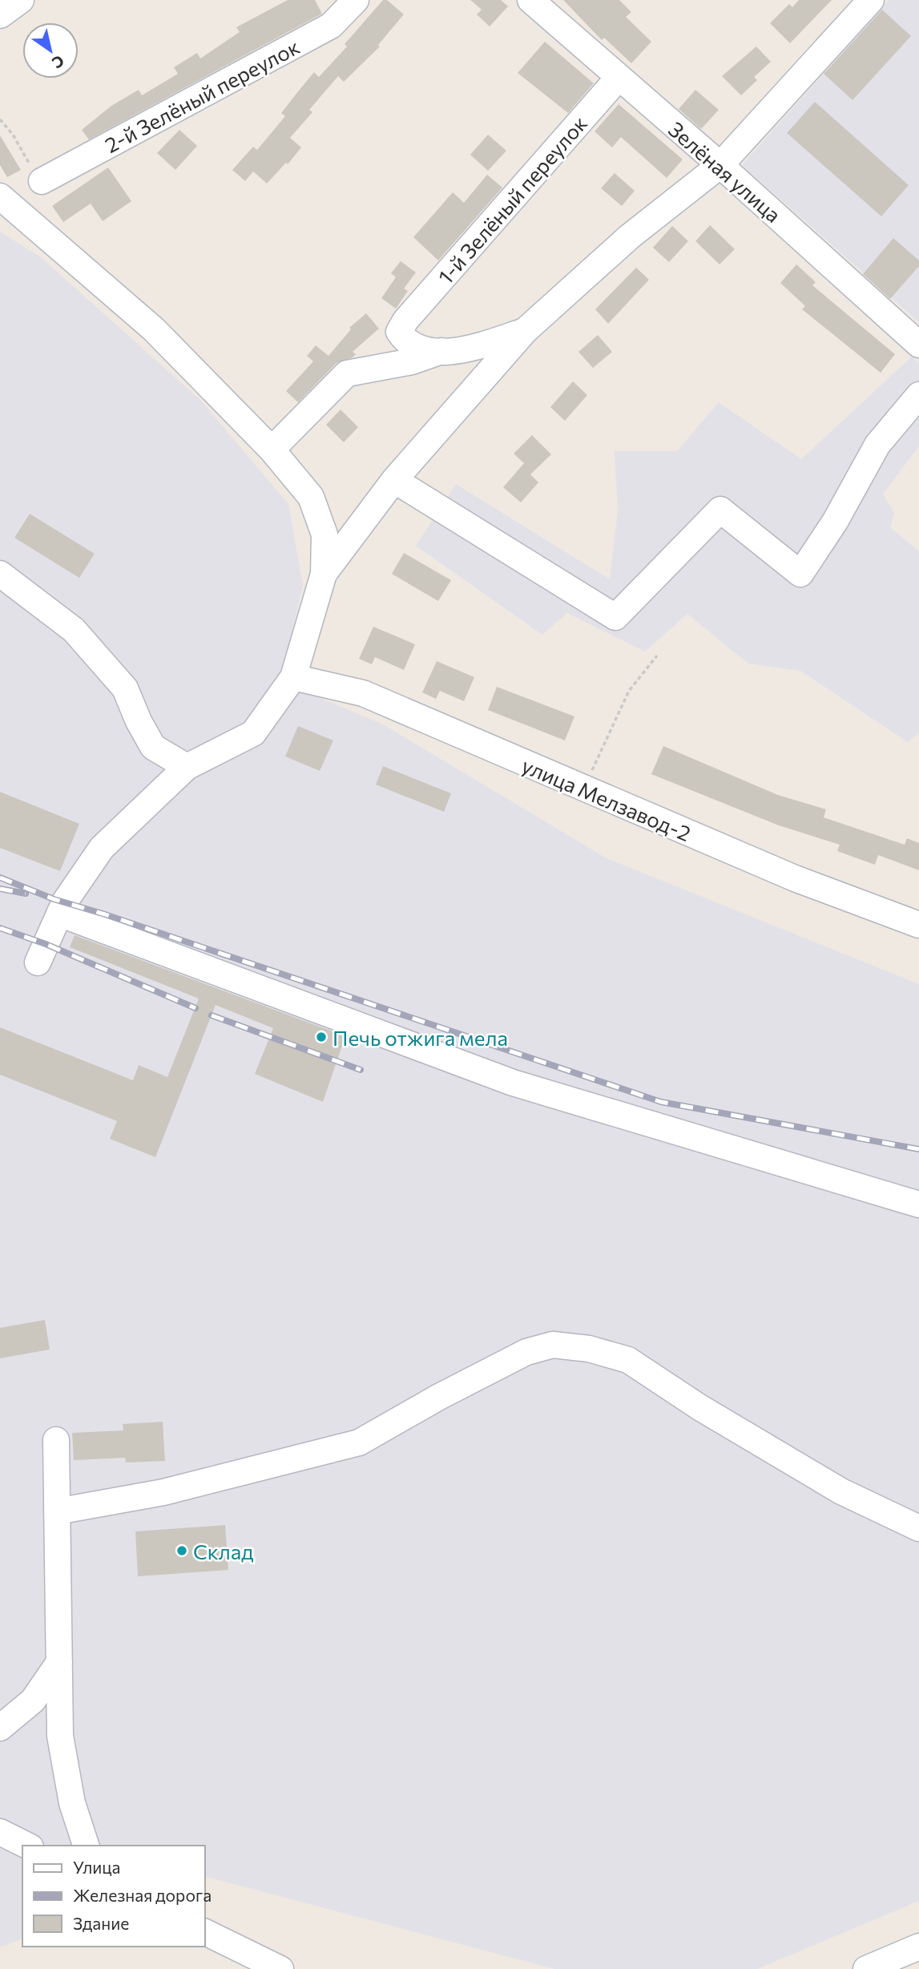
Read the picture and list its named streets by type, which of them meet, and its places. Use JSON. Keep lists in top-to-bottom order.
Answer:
{
  "streets": {
    "street": [
      "2-й Зелёный переулок",
      "Зелёная улица",
      "1-й Зелёный переулок",
      "улица Мелзавод-2"
    ]
  },
  "crossings": [
    ["Зелёная улица", "1-й Зелёный переулок"]
  ],
  "places": ["Печь отжига мела", "Склад"],
  "legend": ["Улица", "Железная дорога", "Здание"],
  "north": "bottom right"
}
